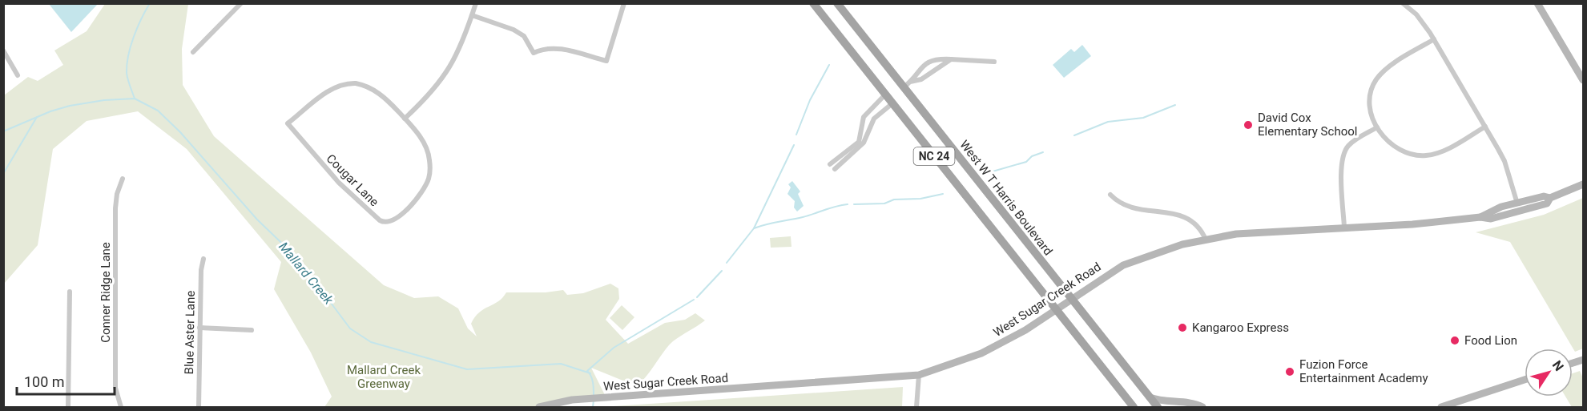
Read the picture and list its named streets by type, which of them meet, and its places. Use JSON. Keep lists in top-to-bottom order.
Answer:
{
  "streets": {
    "main road": ["NC 24", "West W T Harris Boulevard", "West Sugar Creek Road"],
    "street": ["Cougar Lane", "Conner Ridge Lane", "Blue Aster Lane"]
  },
  "crossings": [
    ["NC 24", "West Sugar Creek Road"],
    ["West W T Harris Boulevard", "West Sugar Creek Road"]
  ],
  "water": ["Mallard Creek"],
  "parks": ["Mallard Creek Greenway"],
  "places": [
    "David Cox Elementary School",
    "Kangaroo Express",
    "Food Lion",
    "Fuzion Force Entertainment Academy"
  ],
  "scale_bar": "100 m",
  "north": "top right"
}
